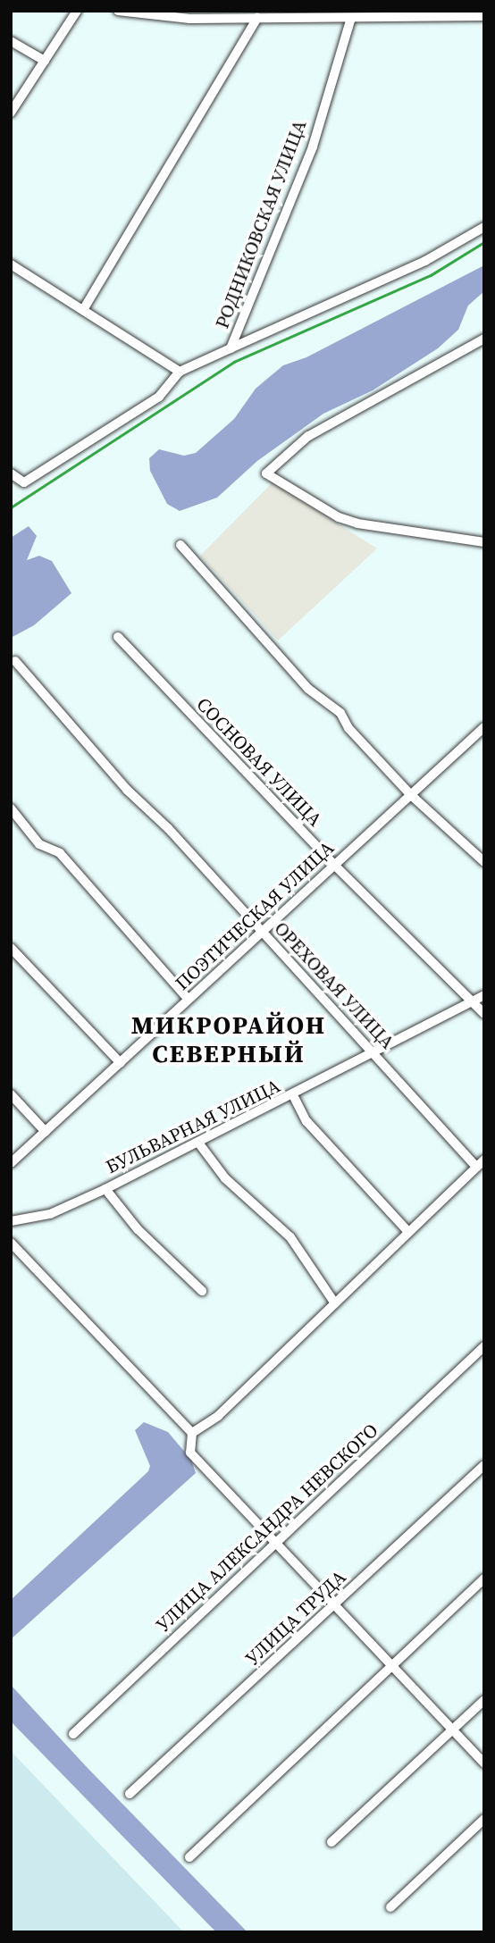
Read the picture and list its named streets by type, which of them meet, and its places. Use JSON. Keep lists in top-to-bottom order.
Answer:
{
  "streets": {
    "street": [
      "РОДНИКОВСКАЯ УЛИЦА",
      "СОСНОВАЯ УЛИЦА",
      "ПОЭТИЧЕСКАЯ УЛИЦА",
      "ОРЕХОВАЯ УЛИЦА",
      "БУЛЬВАРНАЯ УЛИЦА",
      "УЛИЦА АЛЕКСАНДРА НЕВСКОГО",
      "УЛИЦА ТРУДА"
    ]
  },
  "crossings": [
    ["СОСНОВАЯ УЛИЦА", "ПОЭТИЧЕСКАЯ УЛИЦА"],
    ["СОСНОВАЯ УЛИЦА", "БУЛЬВАРНАЯ УЛИЦА"],
    ["ПОЭТИЧЕСКАЯ УЛИЦА", "ОРЕХОВАЯ УЛИЦА"],
    ["ОРЕХОВАЯ УЛИЦА", "БУЛЬВАРНАЯ УЛИЦА"]
  ],
  "districts": ["МИКРОРАЙОН СЕВЕРНЫЙ"]
}
